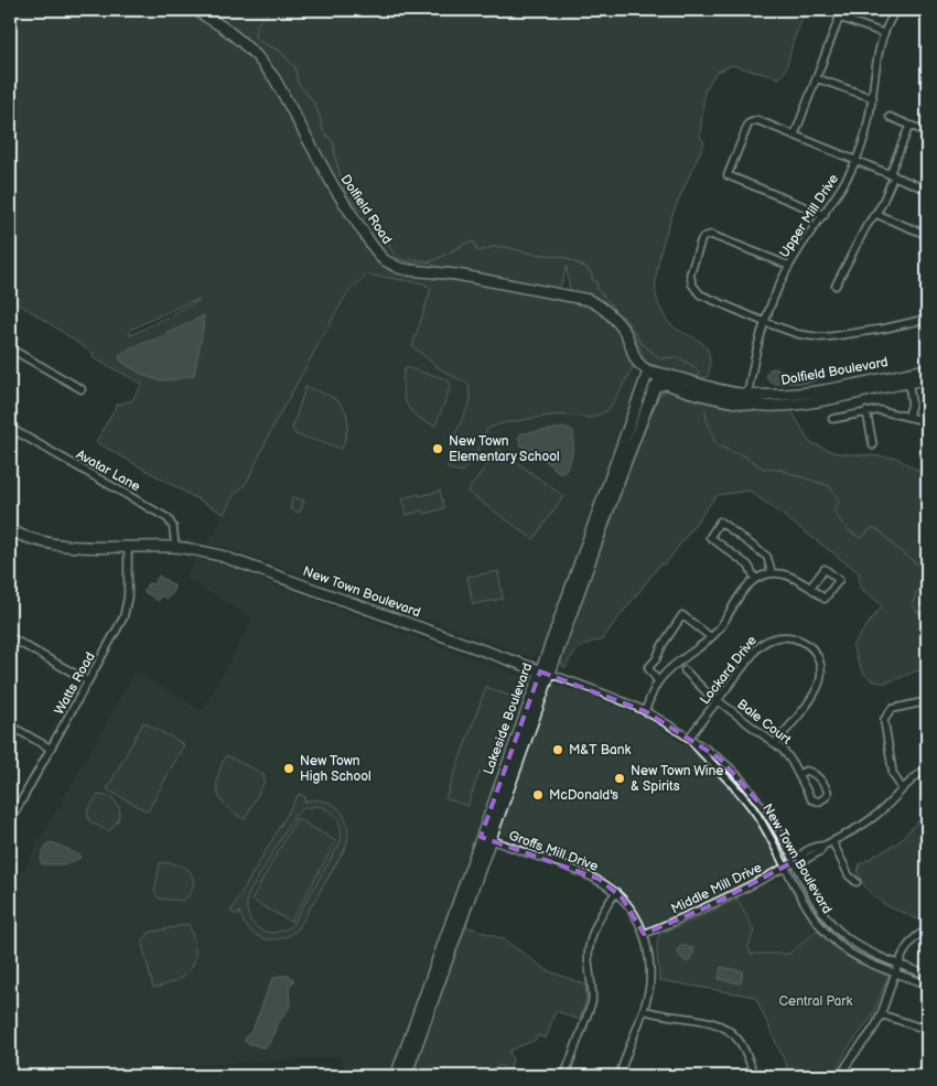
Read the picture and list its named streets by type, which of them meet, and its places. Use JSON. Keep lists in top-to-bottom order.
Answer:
{
  "streets": {
    "main road": [
      "Dolfield Road",
      "Dolfield Boulevard",
      "New Town Boulevard",
      "Lakeside Boulevard"
    ],
    "street": [
      "Upper Mill Drive",
      "Avatar Lane",
      "Lockard Drive",
      "Watts Road",
      "Bale Court",
      "Groffs Mill Drive",
      "Middle Mill Drive"
    ]
  },
  "crossings": [
    ["Dolfield Road", "Dolfield Boulevard"],
    ["Dolfield Road", "Lakeside Boulevard"],
    ["Upper Mill Drive", "Dolfield Boulevard"],
    ["Dolfield Boulevard", "Lakeside Boulevard"],
    ["Avatar Lane", "New Town Boulevard"],
    ["New Town Boulevard", "Lockard Drive"],
    ["New Town Boulevard", "Watts Road"],
    ["New Town Boulevard", "Lakeside Boulevard"],
    ["New Town Boulevard", "Middle Mill Drive"],
    ["Lockard Drive", "Bale Court"],
    ["Lakeside Boulevard", "Groffs Mill Drive"],
    ["Groffs Mill Drive", "Middle Mill Drive"]
  ],
  "parks": ["Central Park"],
  "places": [
    "New Town Elementary School",
    "M&T Bank",
    "New Town High School",
    "New Town Wine & Spirits",
    "McDonald's"
  ]
}
